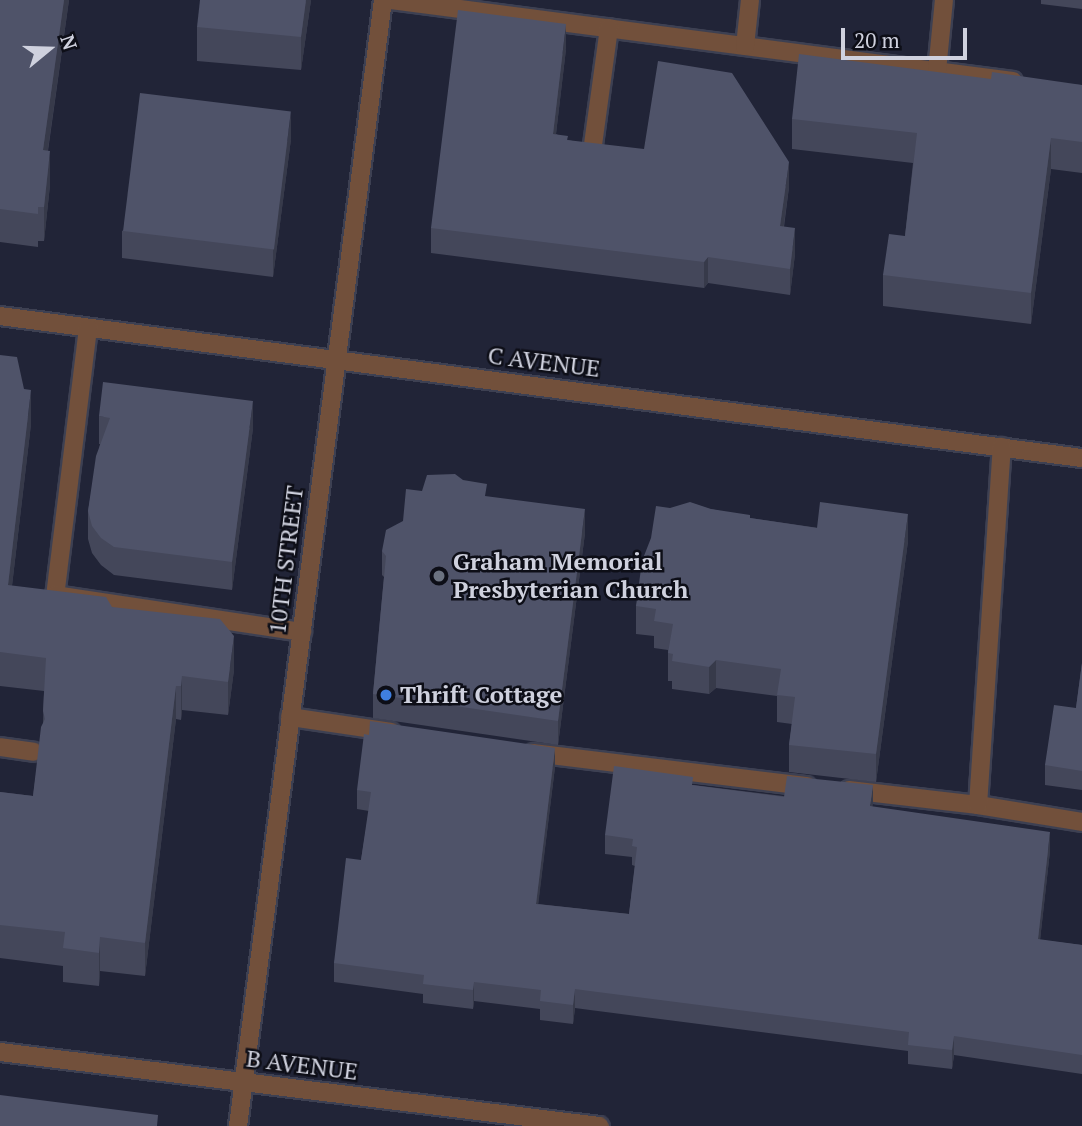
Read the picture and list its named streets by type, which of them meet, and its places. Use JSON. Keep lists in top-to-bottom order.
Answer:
{
  "streets": {
    "street": ["C AVENUE", "10TH STREET", "B AVENUE"]
  },
  "crossings": [
    ["C AVENUE", "10TH STREET"],
    ["10TH STREET", "B AVENUE"]
  ],
  "places": ["Graham Memorial Presbyterian Church", "Thrift Cottage"],
  "scale_bar": "20 m",
  "north": "right"
}
